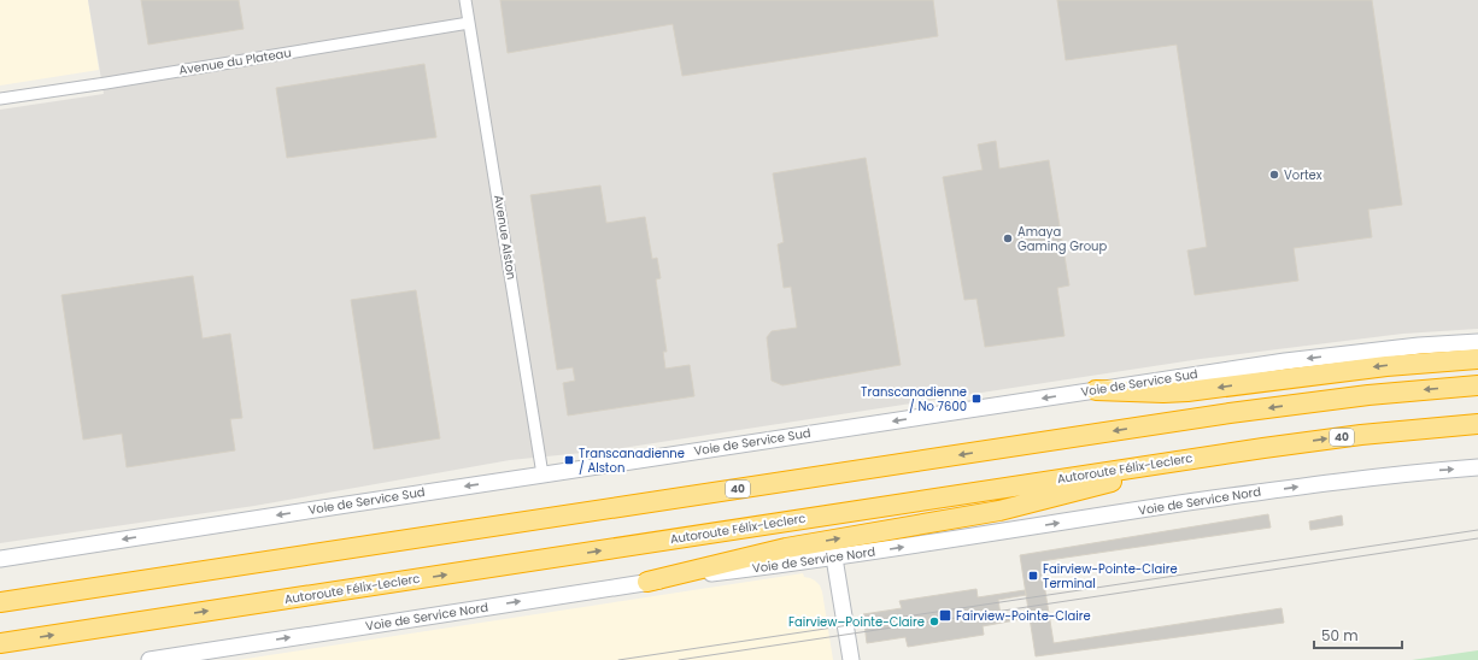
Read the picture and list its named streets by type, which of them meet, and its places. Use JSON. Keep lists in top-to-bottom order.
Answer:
{
  "streets": {
    "highway": ["40", "Autoroute Félix-Leclerc"],
    "main road": ["Voie de Service Sud", "Voie de Service Nord"],
    "street": ["Avenue du Plateau", "Avenue Alston"]
  },
  "crossings": [
    ["Avenue du Plateau", "Avenue Alston"],
    ["Avenue Alston", "Voie de Service Sud"]
  ],
  "one_way": ["Voie de Service Sud", "Voie de Service Nord"],
  "places": {
    "other": ["Vortex", "Amaya Gaming Group", "Fairview–Pointe-Claire"],
    "transit": [
      "Transcanadienne / No 7600",
      "Transcanadienne / Alston",
      "Fairview-Pointe-Claire Terminal",
      "Fairview-Pointe-Claire"
    ]
  },
  "scale_bar": "50 m"
}
